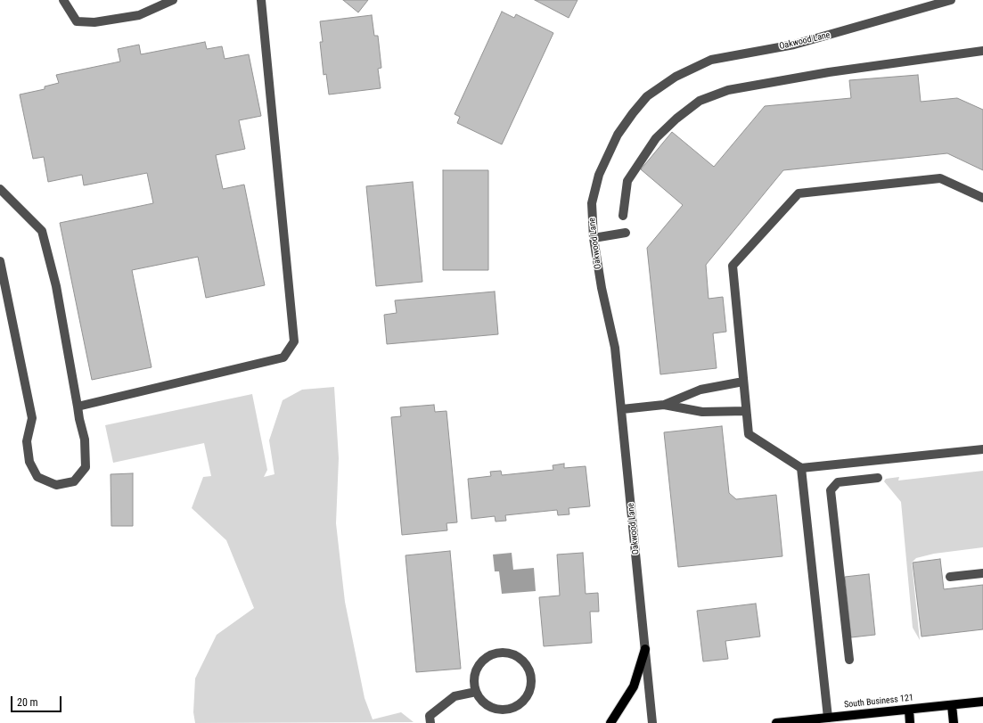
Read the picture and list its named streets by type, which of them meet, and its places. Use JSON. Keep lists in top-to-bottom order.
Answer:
{
  "streets": {
    "main road": ["South Business 121"],
    "street": ["Oakwood Lane"]
  },
  "scale_bar": "20 m"
}
